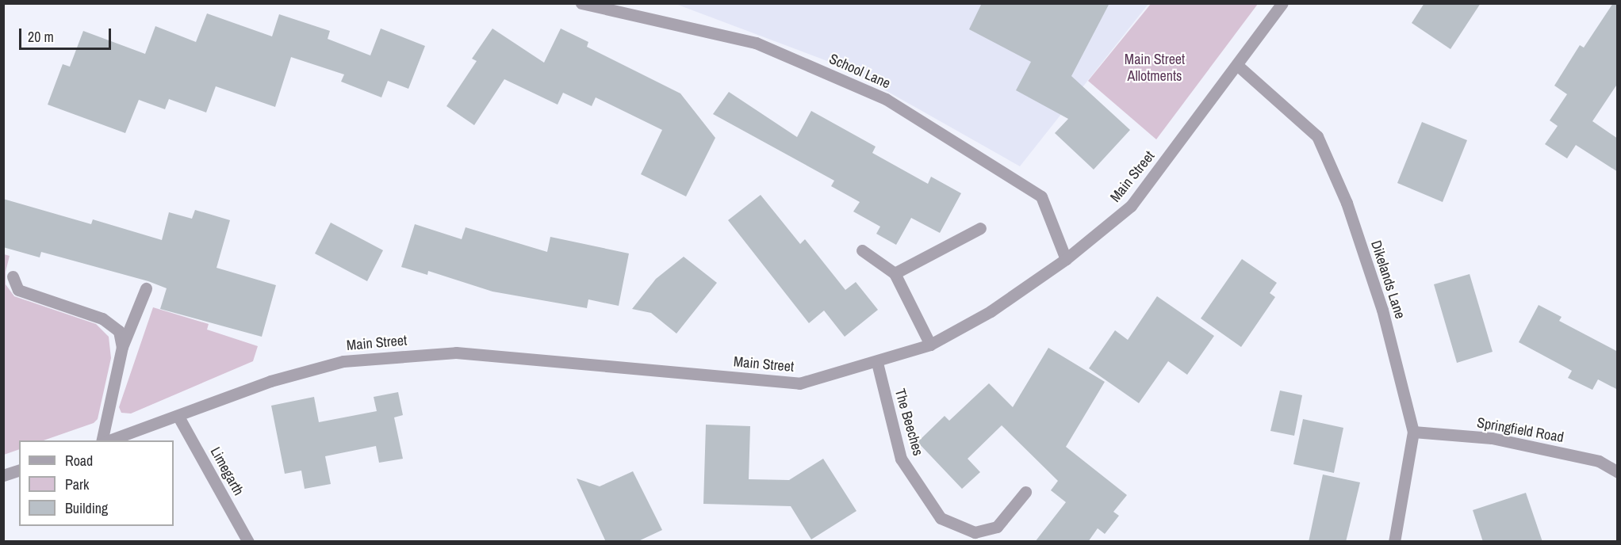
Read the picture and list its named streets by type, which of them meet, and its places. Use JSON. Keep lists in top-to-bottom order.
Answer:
{
  "streets": {
    "street": [
      "School Lane",
      "Main Street",
      "Dikelands Lane",
      "The Beeches",
      "Springfield Road",
      "Limegarth"
    ]
  },
  "crossings": [
    ["School Lane", "Main Street"],
    ["Main Street", "Dikelands Lane"],
    ["Main Street", "The Beeches"],
    ["Main Street", "Limegarth"],
    ["Dikelands Lane", "Springfield Road"]
  ],
  "parks": ["Main Street Allotments"],
  "legend": ["Road", "Park", "Building"],
  "scale_bar": "20 m"
}
